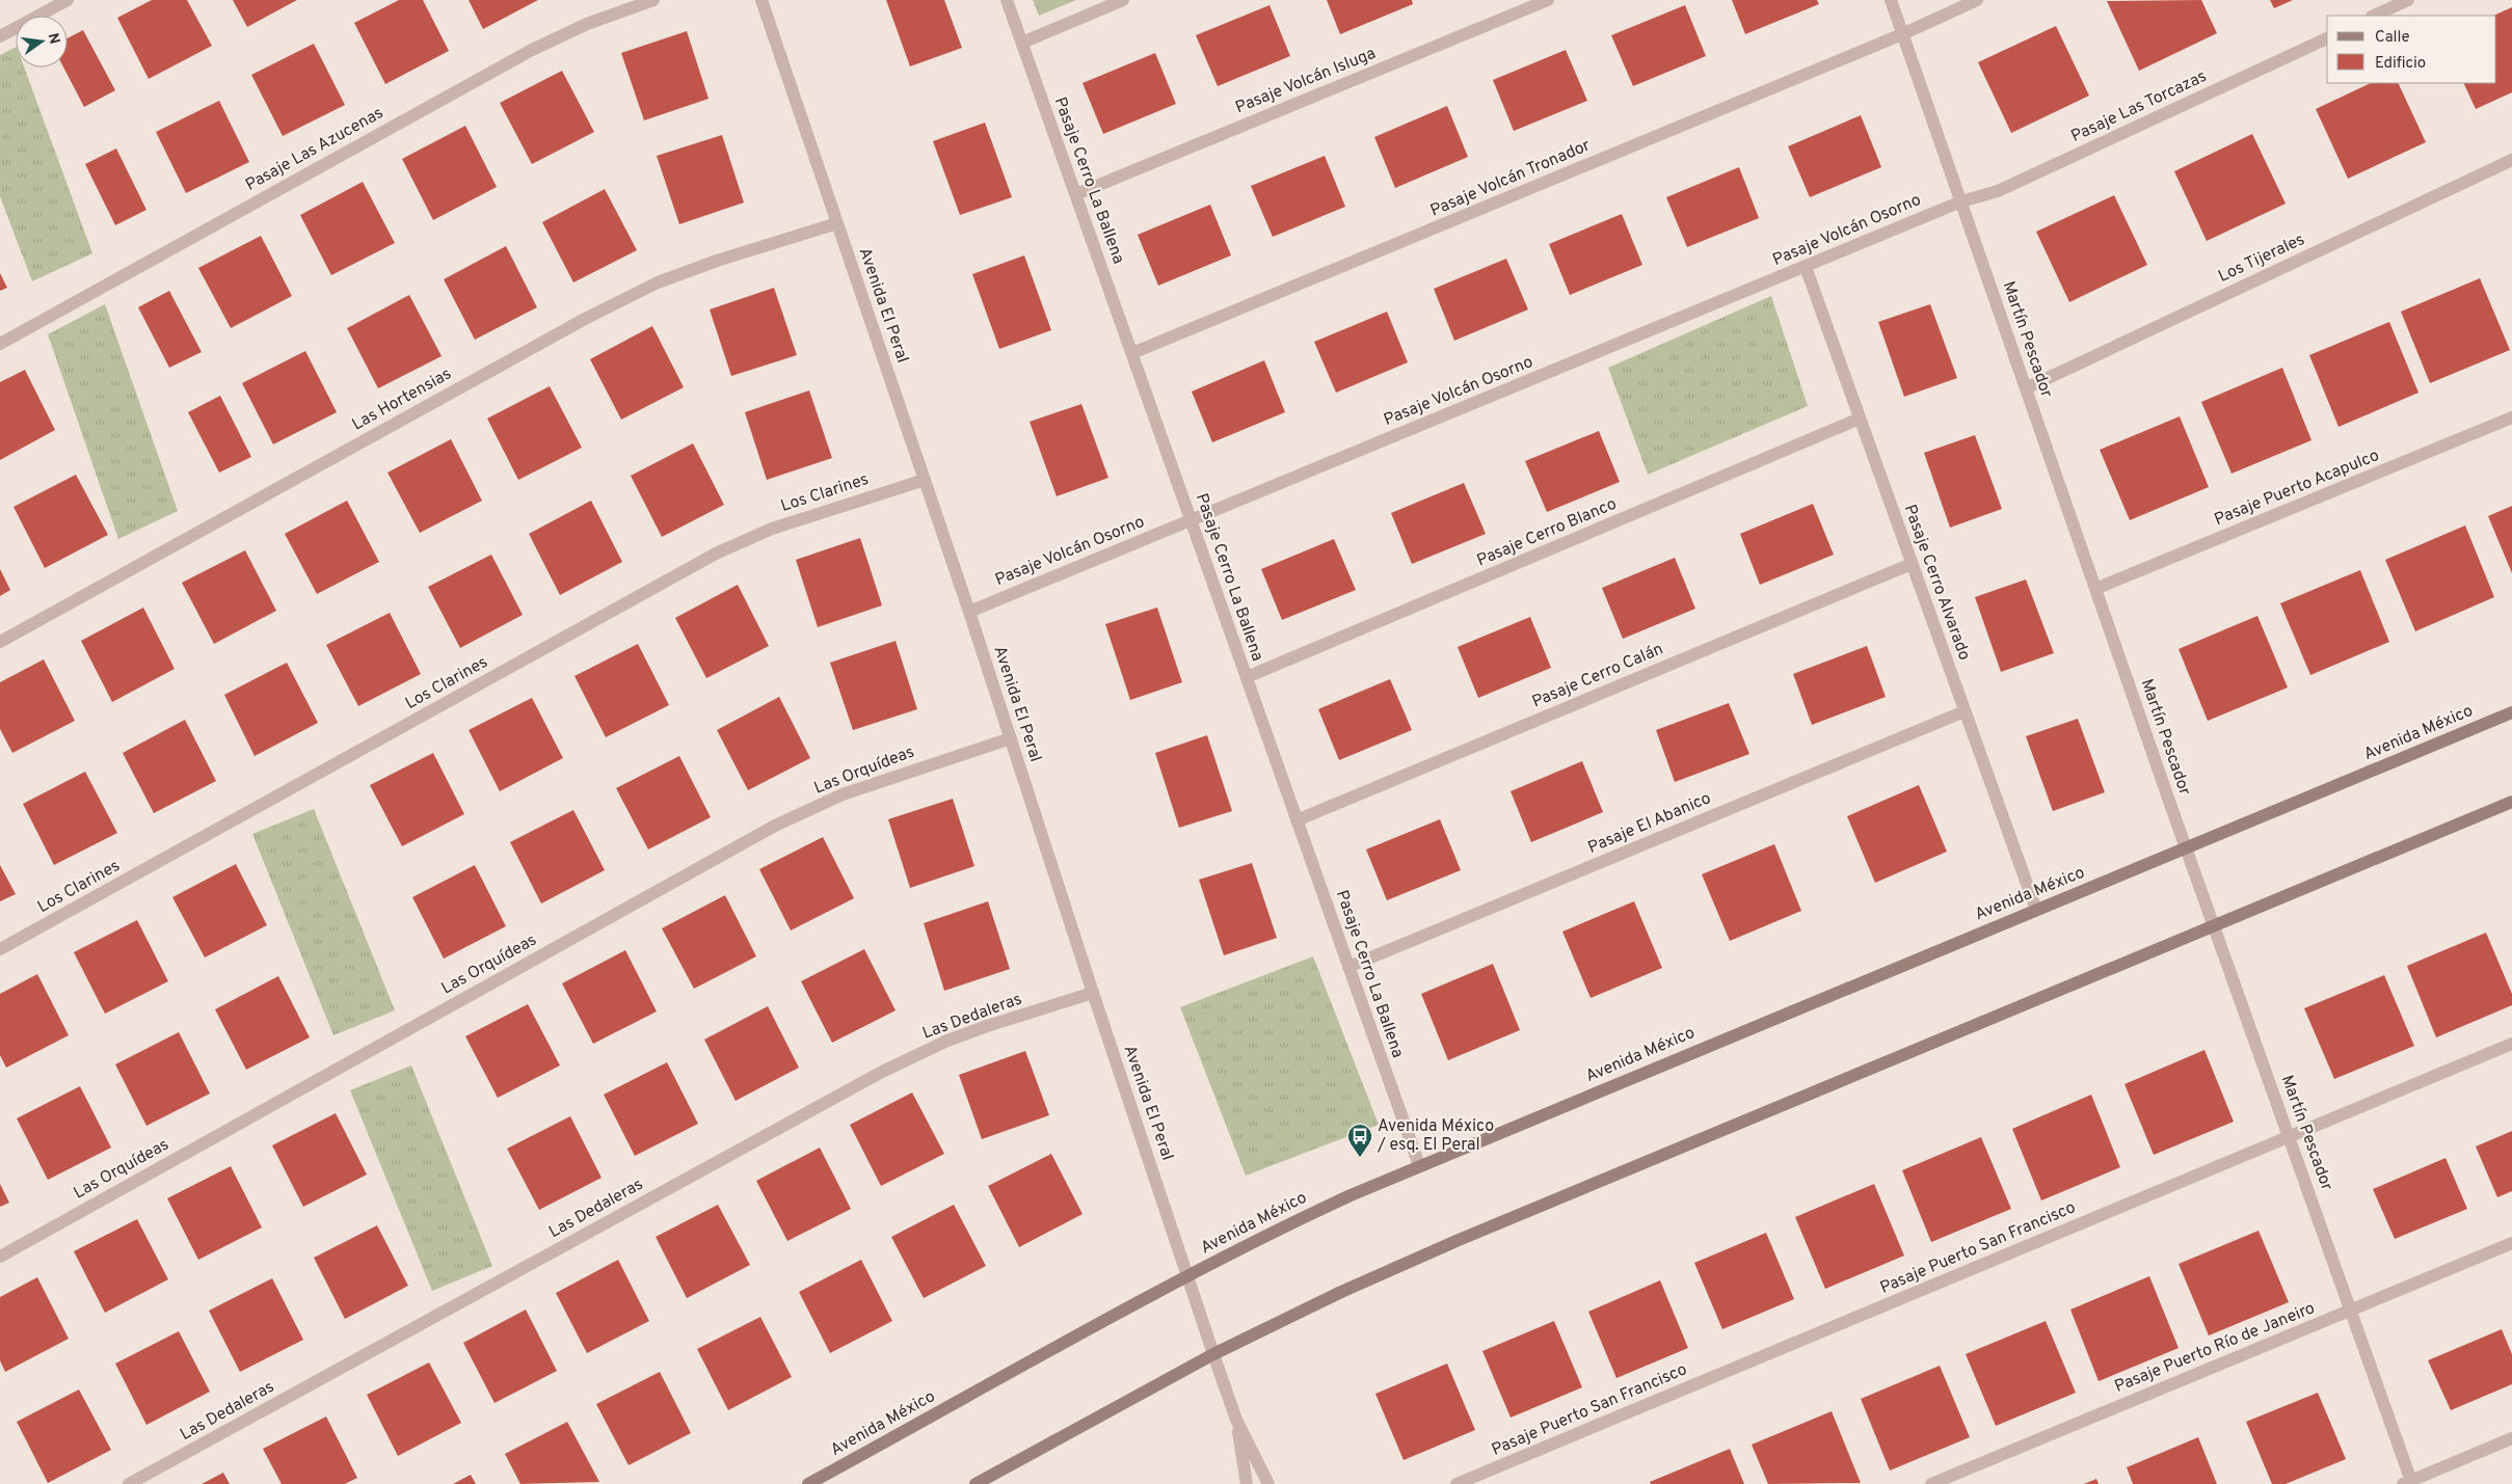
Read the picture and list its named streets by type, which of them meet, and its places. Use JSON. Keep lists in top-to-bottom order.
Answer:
{
  "streets": {
    "main road": ["Avenida México"],
    "street": [
      "Pasaje Volcán Isluga",
      "Pasaje Las Torcazas",
      "Pasaje Las Azucenas",
      "Pasaje Volcán Tronador",
      "Pasaje Cerro La Ballena",
      "Pasaje Volcán Osorno",
      "Los Tijerales",
      "Avenida El Peral",
      "Martín Pescador",
      "Las Hortensias",
      "Pasaje Puerto Acapulco",
      "Los Clarines",
      "Pasaje Cerro Blanco",
      "Pasaje Cerro Alvarado",
      "Pasaje Cerro Calán",
      "Las Orquídeas",
      "Pasaje El Abanico",
      "Las Dedaleras",
      "Pasaje Puerto San Francisco",
      "Pasaje Puerto Río de Janeiro"
    ]
  },
  "crossings": [
    ["Pasaje Volcán Isluga", "Pasaje Cerro La Ballena"],
    ["Pasaje Las Torcazas", "Pasaje Volcán Osorno"],
    ["Pasaje Las Torcazas", "Martín Pescador"],
    ["Pasaje Volcán Tronador", "Pasaje Cerro La Ballena"],
    ["Pasaje Volcán Tronador", "Martín Pescador"],
    ["Pasaje Cerro La Ballena", "Pasaje Volcán Osorno"],
    ["Pasaje Cerro La Ballena", "Pasaje Cerro Blanco"],
    ["Pasaje Cerro La Ballena", "Pasaje Cerro Calán"],
    ["Pasaje Cerro La Ballena", "Avenida México"],
    ["Pasaje Cerro La Ballena", "Pasaje El Abanico"],
    ["Pasaje Volcán Osorno", "Avenida El Peral"],
    ["Pasaje Volcán Osorno", "Martín Pescador"],
    ["Pasaje Volcán Osorno", "Pasaje Cerro Alvarado"],
    ["Los Tijerales", "Martín Pescador"],
    ["Avenida El Peral", "Las Hortensias"],
    ["Avenida El Peral", "Los Clarines"],
    ["Avenida El Peral", "Avenida México"],
    ["Avenida El Peral", "Las Orquídeas"],
    ["Avenida El Peral", "Las Dedaleras"],
    ["Martín Pescador", "Pasaje Puerto Acapulco"],
    ["Martín Pescador", "Avenida México"],
    ["Martín Pescador", "Pasaje Puerto San Francisco"],
    ["Martín Pescador", "Pasaje Puerto Río de Janeiro"],
    ["Pasaje Cerro Blanco", "Pasaje Cerro Alvarado"],
    ["Pasaje Cerro Alvarado", "Pasaje Cerro Calán"],
    ["Pasaje Cerro Alvarado", "Avenida México"],
    ["Pasaje Cerro Alvarado", "Pasaje El Abanico"]
  ],
  "places": {
    "bus stop": ["Avenida México / esq. El Peral"]
  },
  "legend": ["Calle", "Edificio"],
  "north": "right"
}
